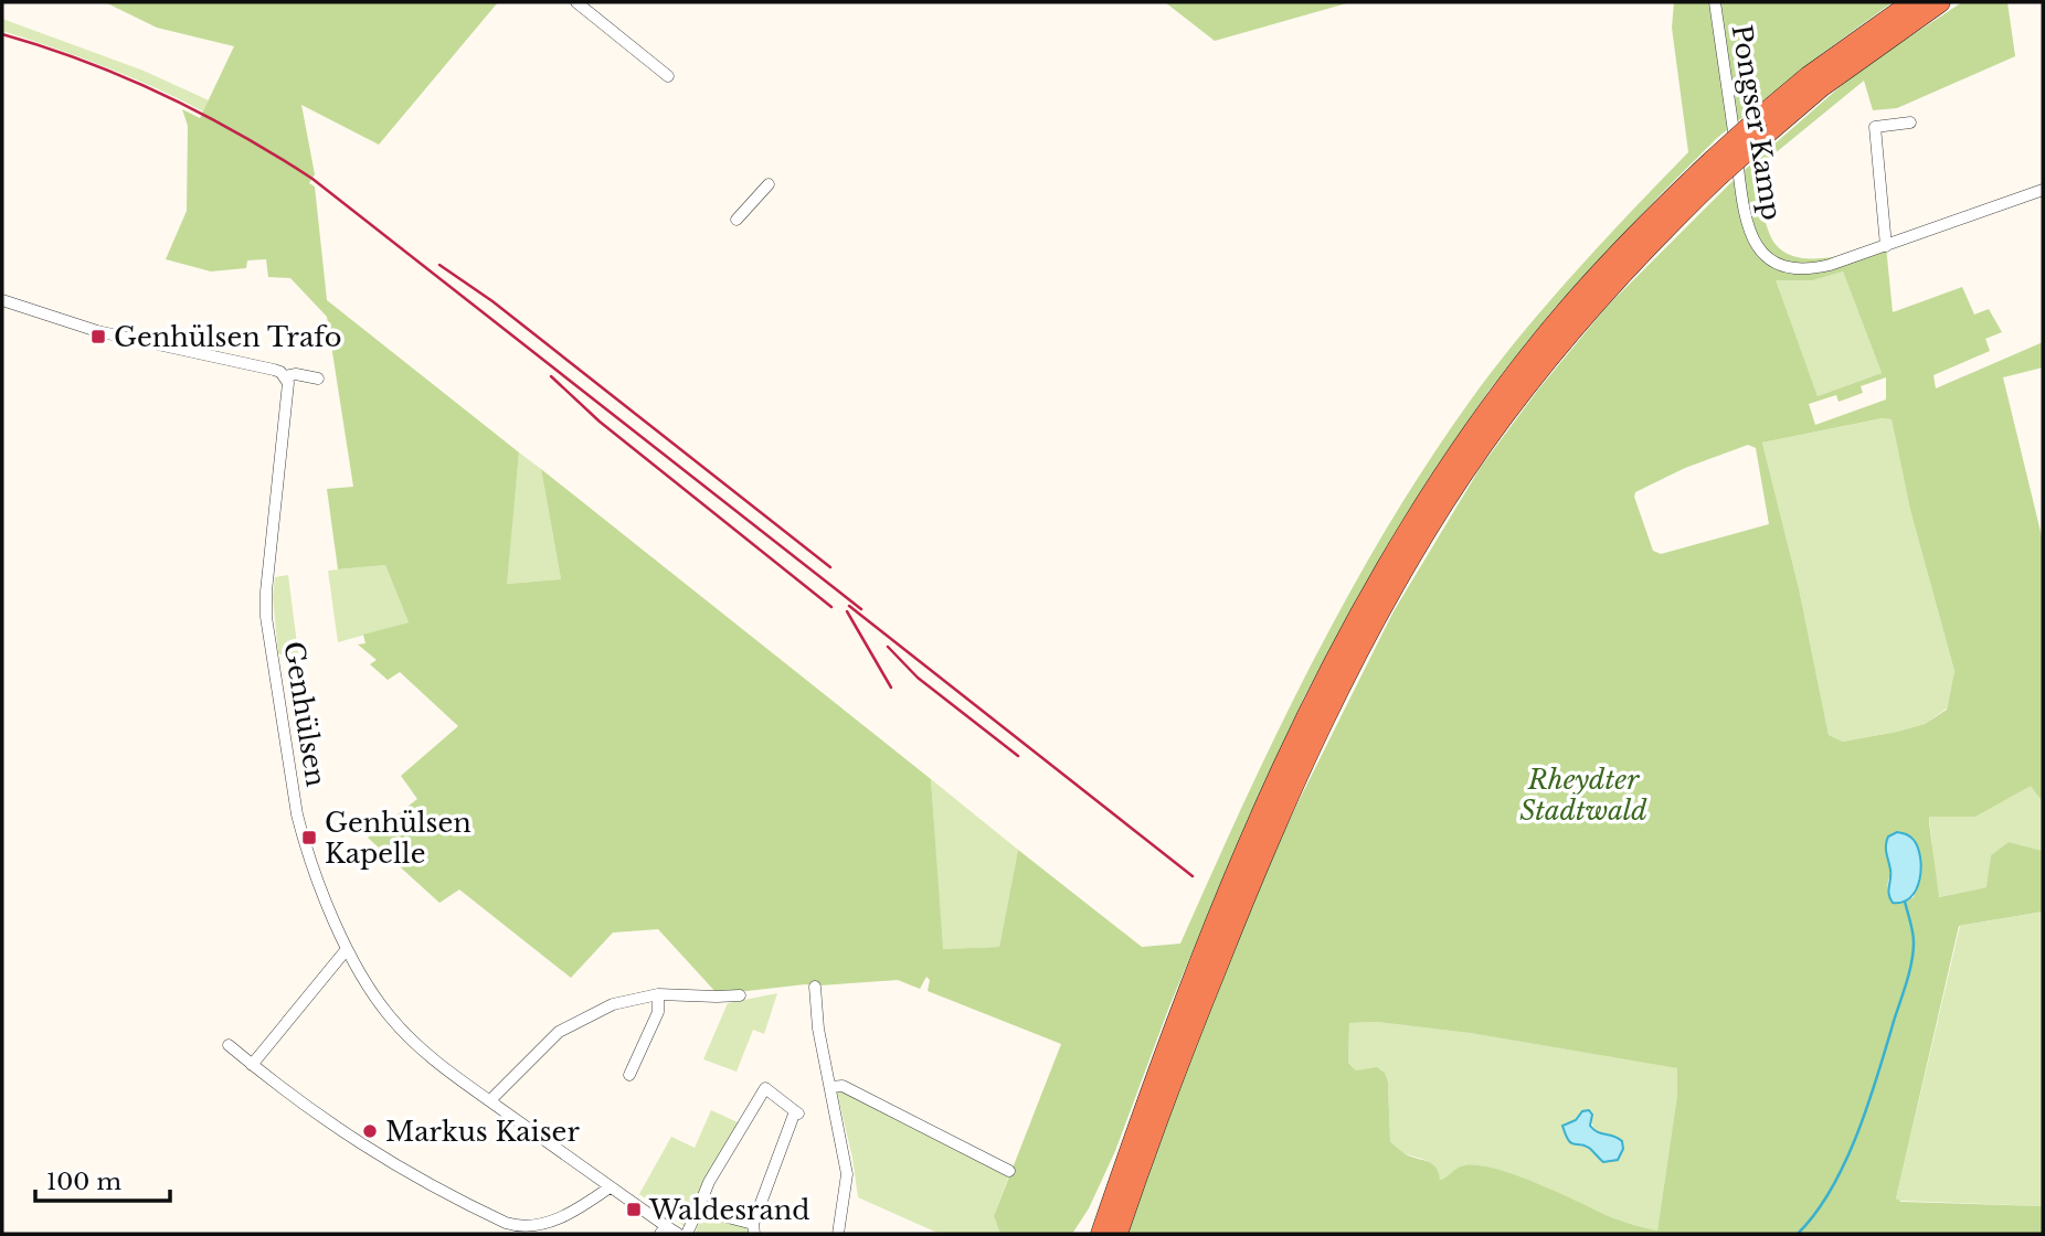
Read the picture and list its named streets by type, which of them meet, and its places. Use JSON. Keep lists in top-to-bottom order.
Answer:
{
  "streets": {
    "street": ["Pongser Kamp", "Genhülsen"]
  },
  "parks": ["Rheydter Stadtwald"],
  "places": {
    "transit": ["Genhülsen Trafo", "Genhülsen Kapelle", "Waldesrand"],
    "other": ["Markus Kaiser"]
  },
  "scale_bar": "100 m"
}
